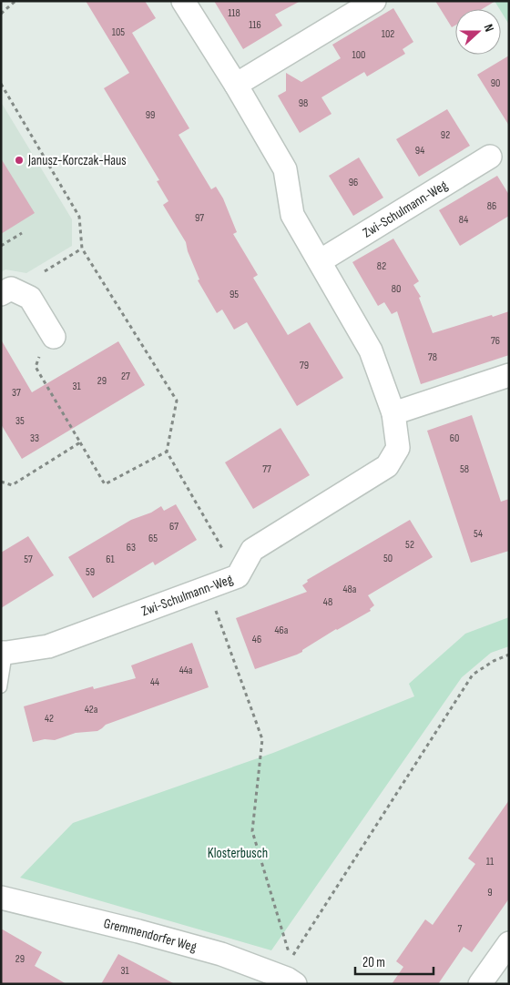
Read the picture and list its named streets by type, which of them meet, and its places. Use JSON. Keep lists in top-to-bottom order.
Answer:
{
  "streets": {
    "street": ["Zwi-Schulmann-Weg", "Gremmendorfer Weg"]
  },
  "parks": ["Klosterbusch"],
  "places": ["Janusz-Korczak-Haus"],
  "house_numbers": [
    "118",
    "116",
    "105",
    "102",
    "100",
    "90",
    "98",
    "99",
    "92",
    "94",
    "96",
    "86",
    "97",
    "84",
    "82",
    "80",
    "95",
    "76",
    "78",
    "79",
    "27",
    "29",
    "31",
    "37",
    "35",
    "33",
    "60",
    "77",
    "58",
    "67",
    "54",
    "65",
    "52",
    "63",
    "50",
    "57",
    "61",
    "59",
    "48a",
    "48",
    "46a",
    "46",
    "44a",
    "44",
    "42a",
    "42",
    "11",
    "9",
    "7",
    "29",
    "31"
  ],
  "scale_bar": "20 m",
  "north": "right"
}
